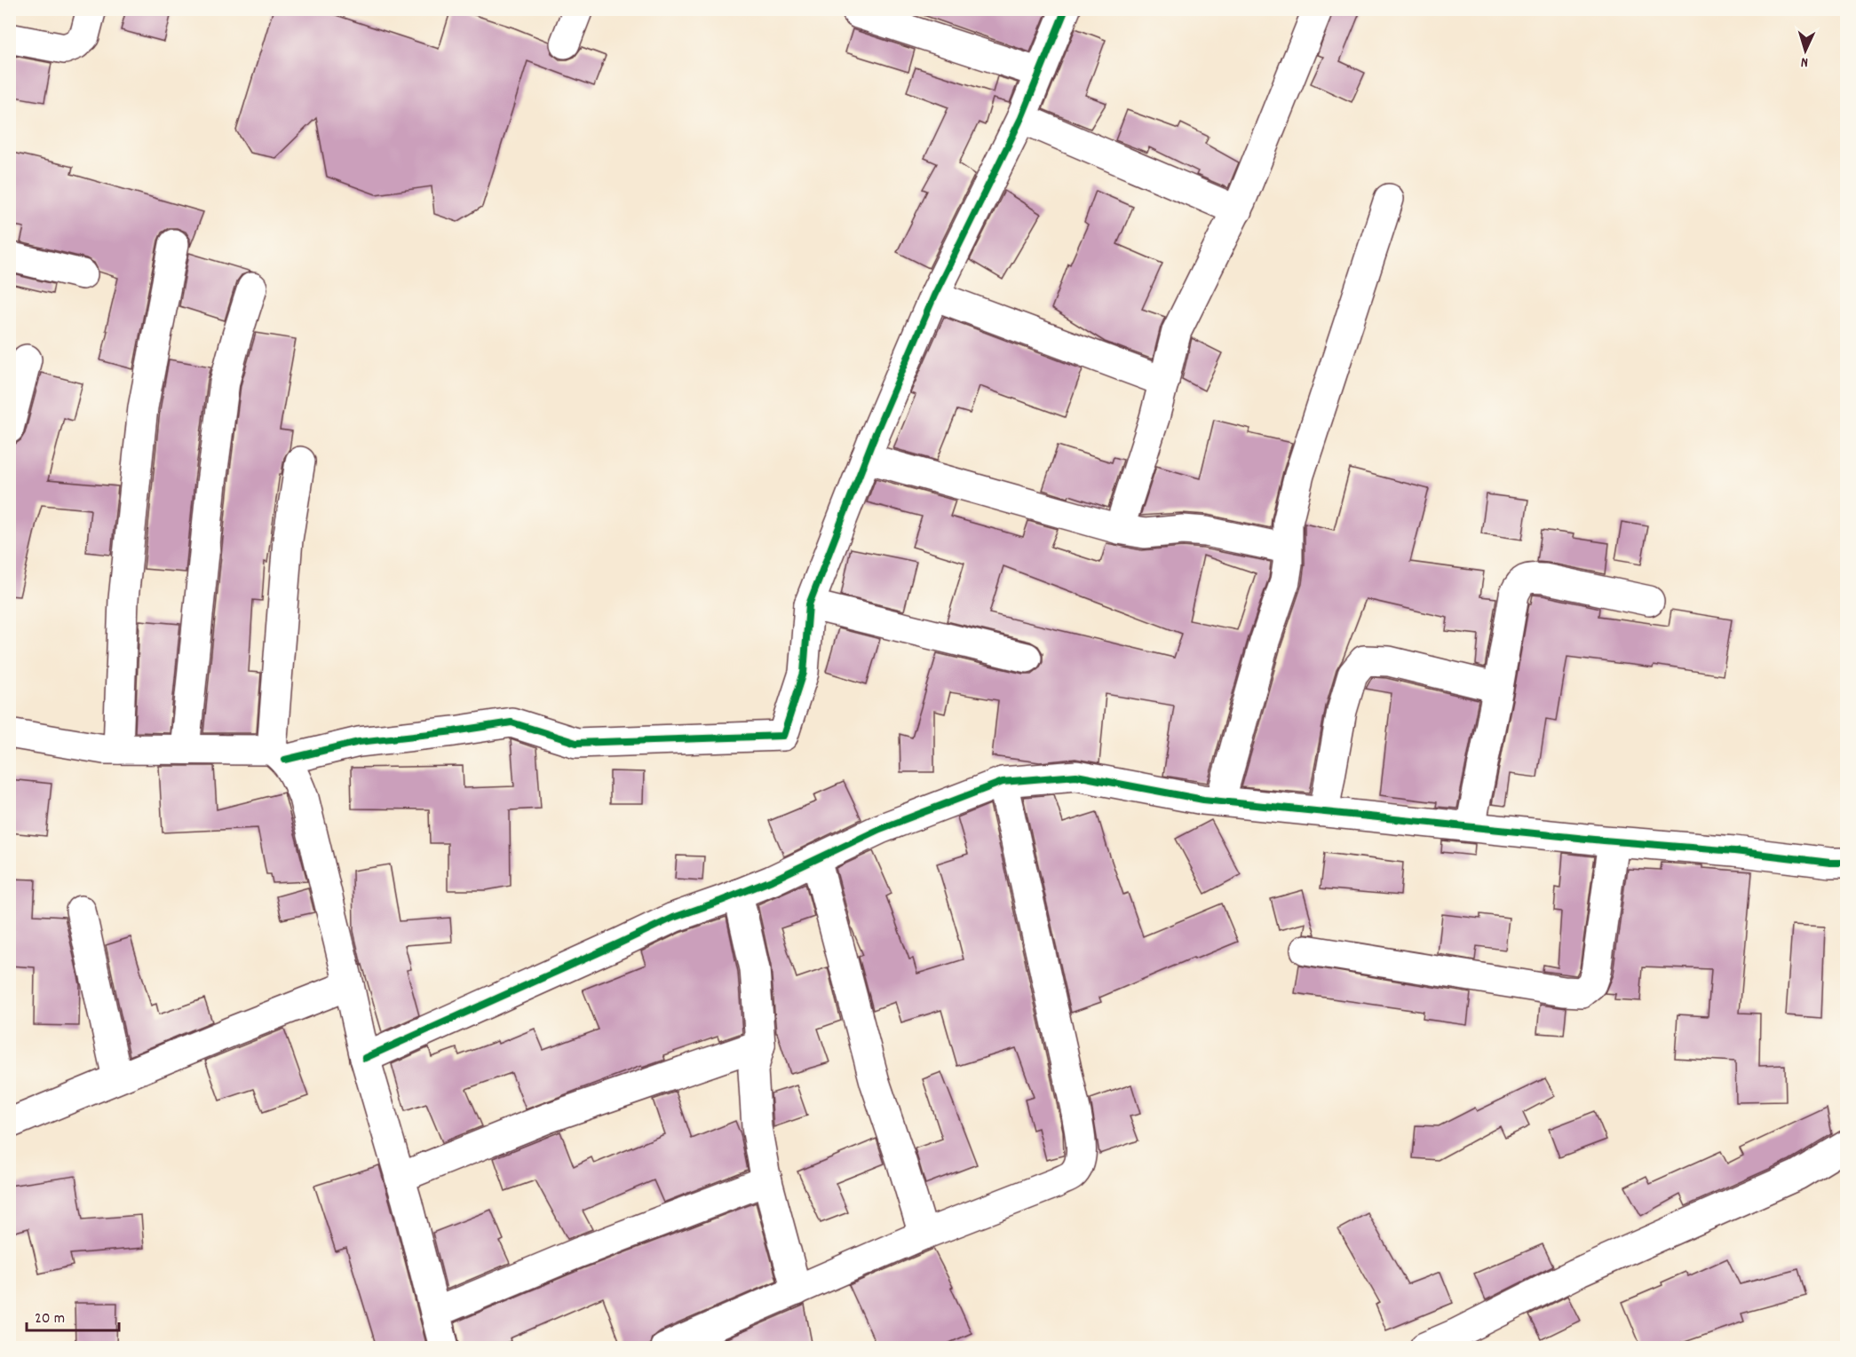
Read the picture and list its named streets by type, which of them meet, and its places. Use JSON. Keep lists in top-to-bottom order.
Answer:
{
  "scale_bar": "20 m",
  "north": "bottom"
}
